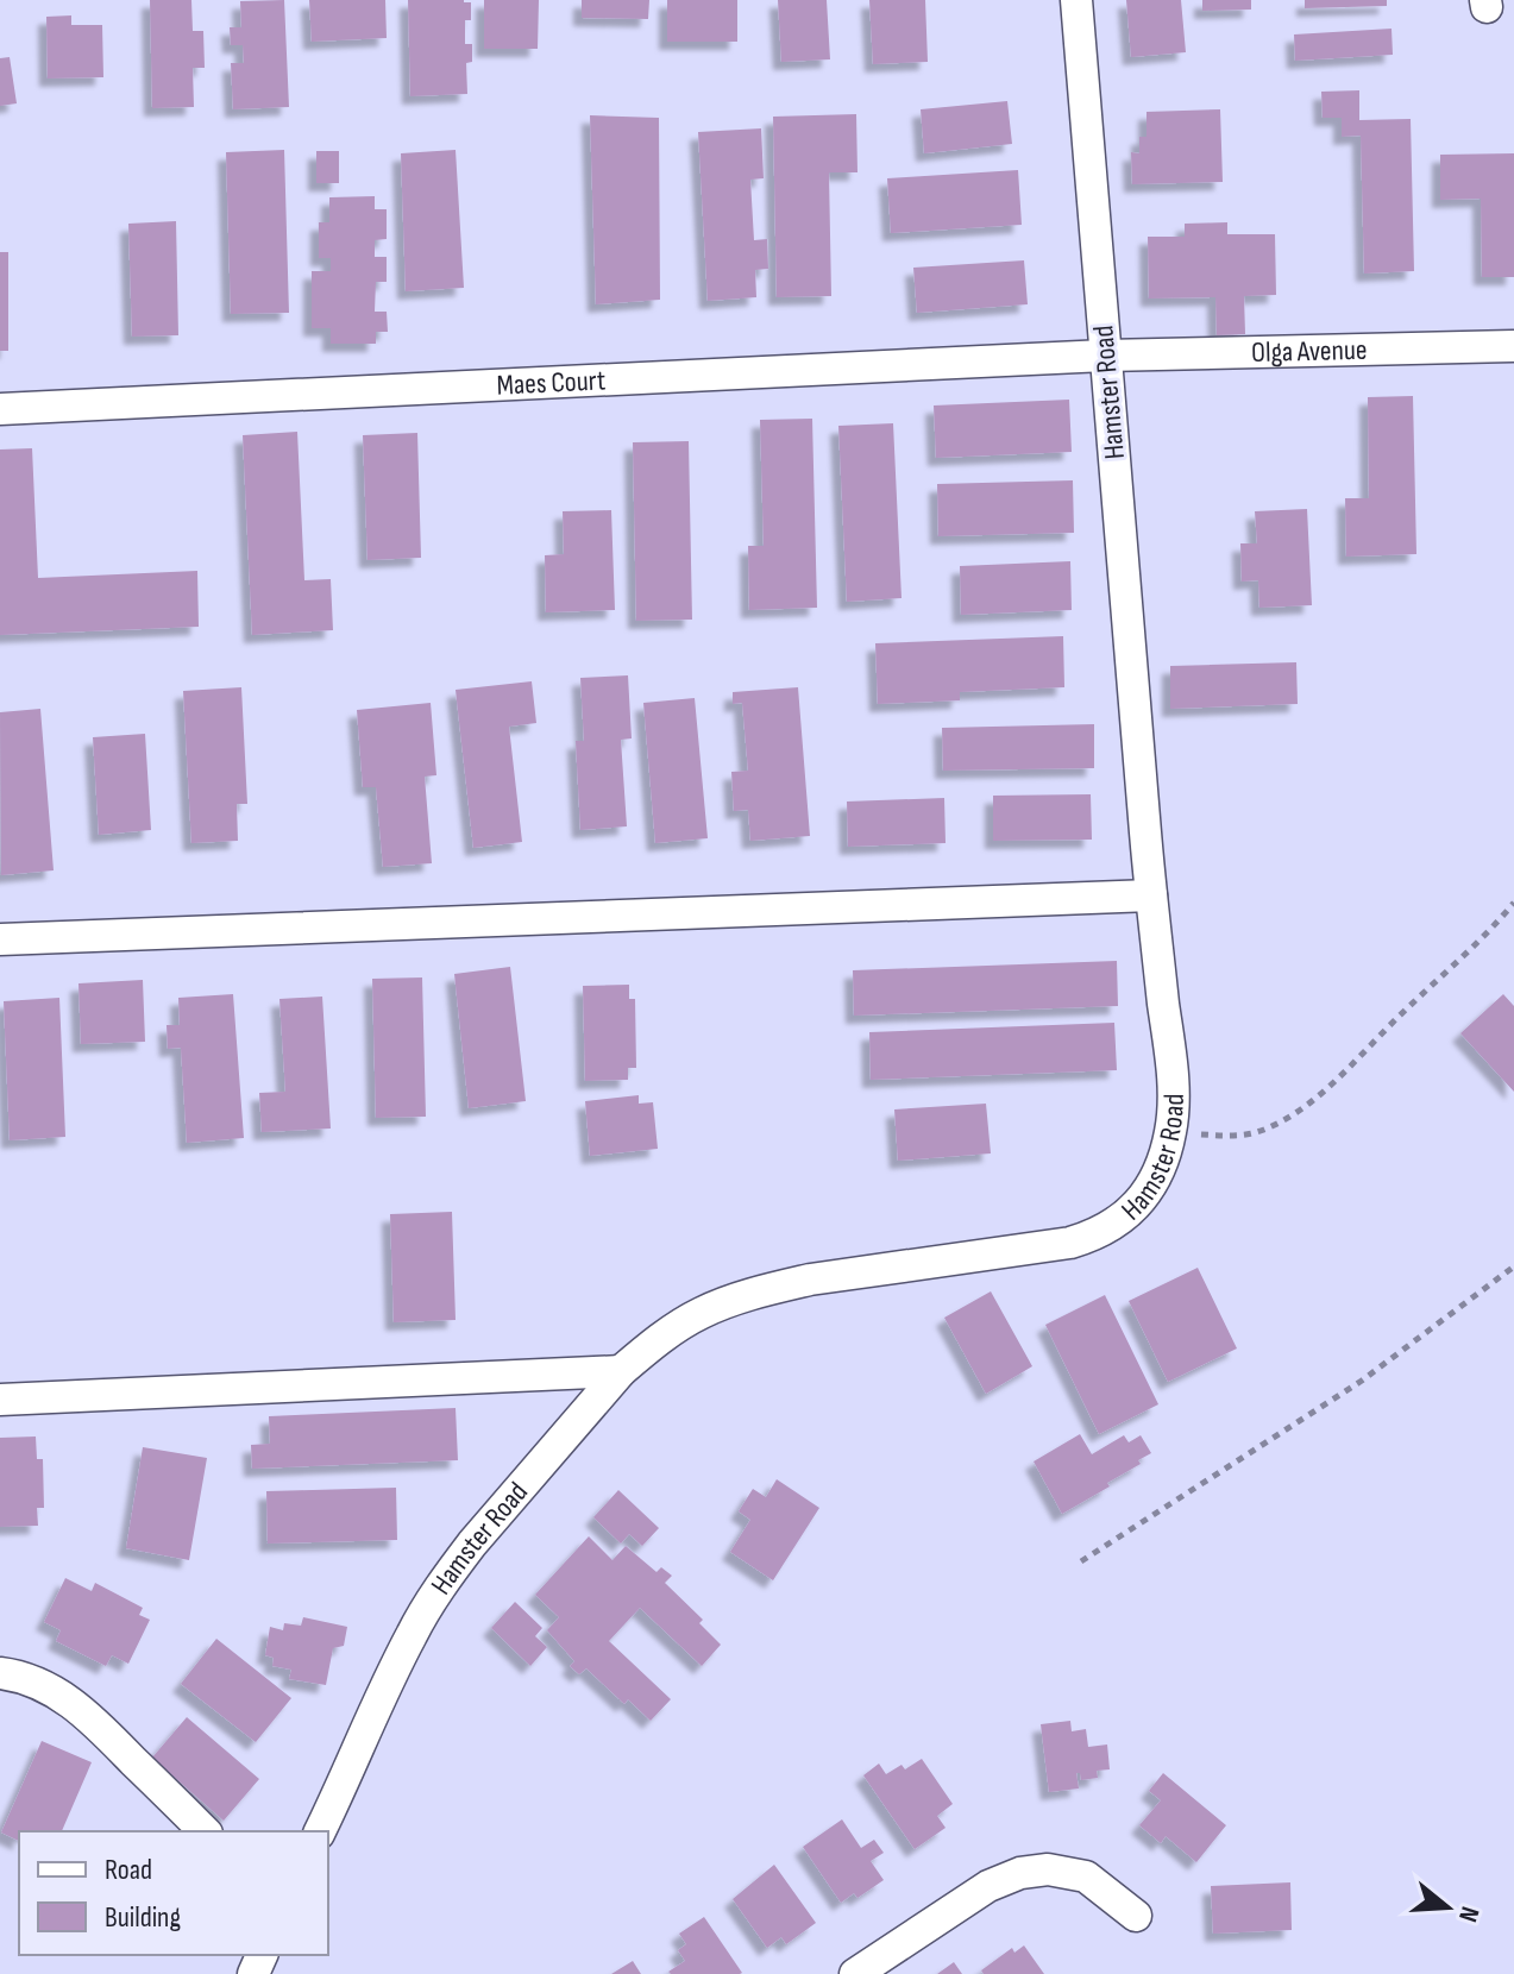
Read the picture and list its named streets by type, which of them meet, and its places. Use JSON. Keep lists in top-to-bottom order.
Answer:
{
  "streets": {
    "street": ["Olga Avenue", "Maes Court", "Hamster Road"]
  },
  "crossings": [
    ["Olga Avenue", "Maes Court"],
    ["Olga Avenue", "Hamster Road"],
    ["Maes Court", "Hamster Road"]
  ],
  "legend": ["Road", "Building"],
  "north": "right"
}
